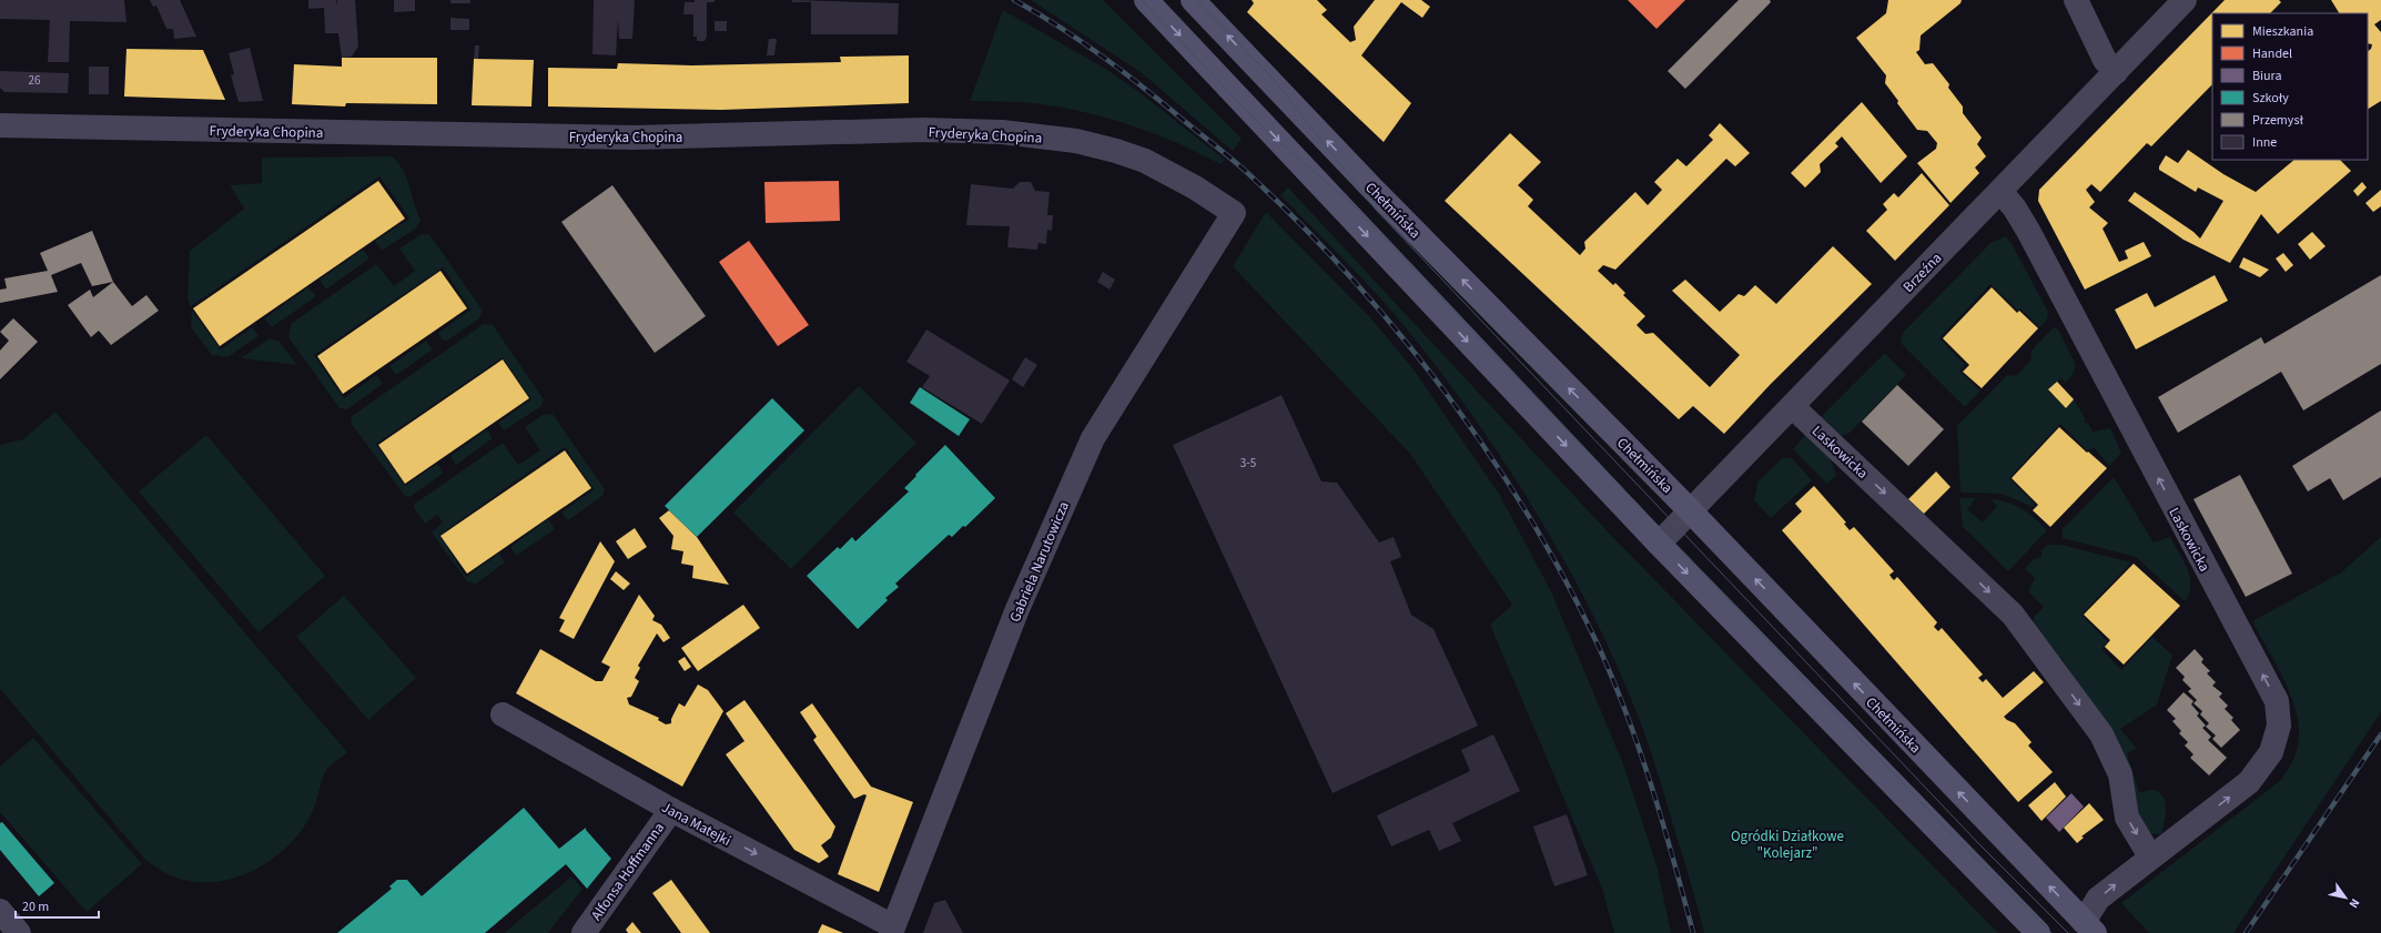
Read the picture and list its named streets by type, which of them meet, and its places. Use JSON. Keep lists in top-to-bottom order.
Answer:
{
  "streets": {
    "main road": ["Chełmińska"],
    "street": [
      "Fryderyka Chopina",
      "Brzeźna",
      "Laskowicka",
      "Gabriela Narutowicza",
      "Jana Matejki",
      "Alfonsa Hoffmanna"
    ]
  },
  "crossings": [
    ["Fryderyka Chopina", "Gabriela Narutowicza"],
    ["Chełmińska", "Brzeźna"],
    ["Chełmińska", "Laskowicka"],
    ["Brzeźna", "Laskowicka"],
    ["Gabriela Narutowicza", "Jana Matejki"],
    ["Jana Matejki", "Alfonsa Hoffmanna"]
  ],
  "one_way": ["Jana Matejki"],
  "parks": ["Ogródki Działkowe \"Kolejarz\""],
  "house_numbers": ["26", "3-5"],
  "legend": [
    "Mieszkania",
    "Handel",
    "Biura",
    "Szkoły",
    "Przemysł",
    "Inne"
  ],
  "scale_bar": "20 m",
  "north": "bottom right"
}
